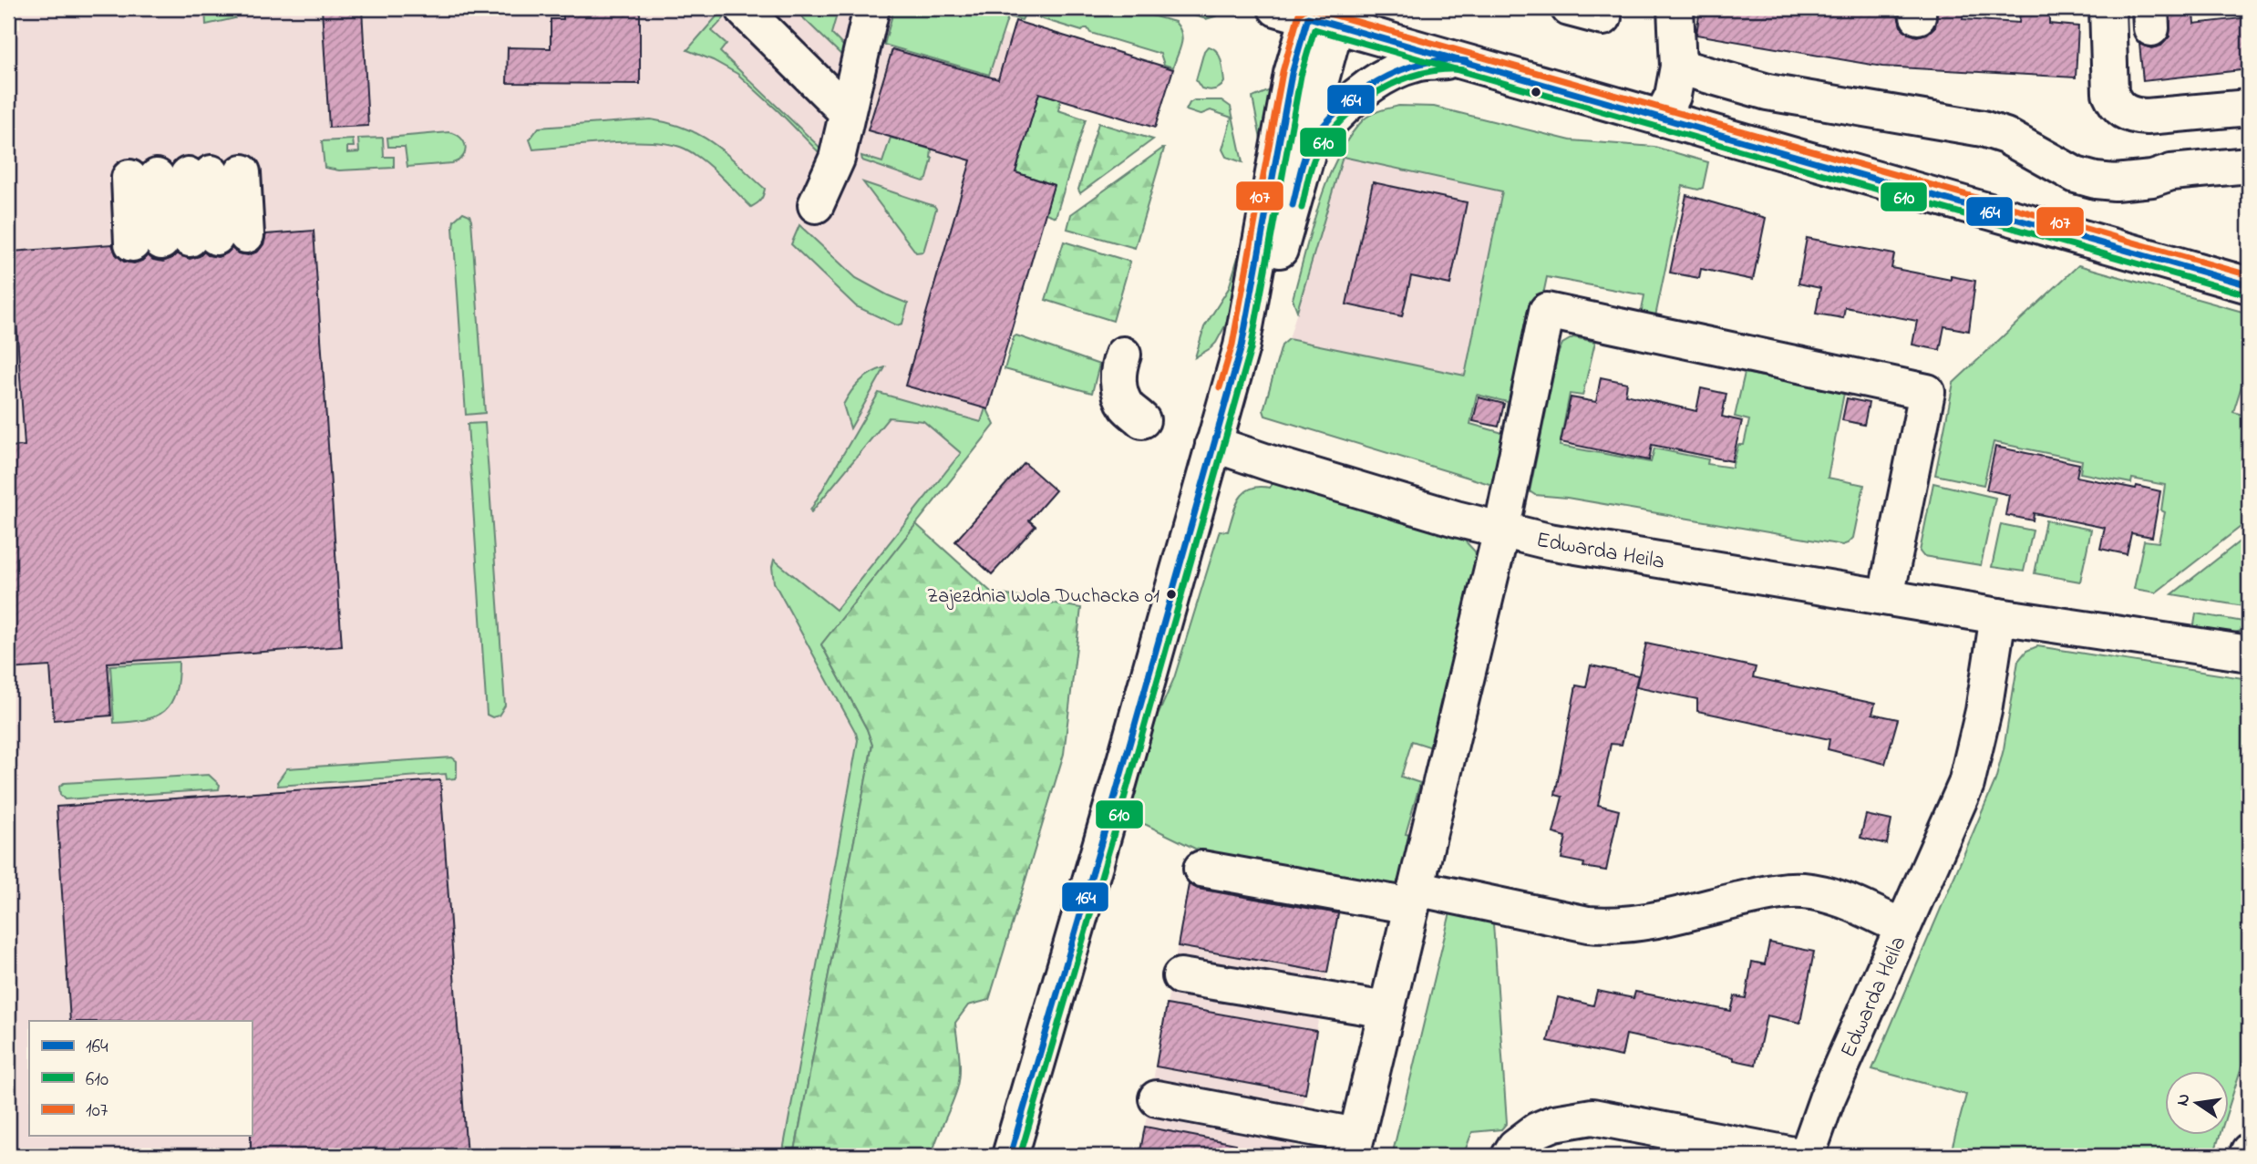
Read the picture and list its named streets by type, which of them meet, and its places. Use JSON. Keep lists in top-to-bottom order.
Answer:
{
  "streets": {
    "street": ["Edwarda Heila"]
  },
  "places": ["Zajezdnia Wola Duchacka 01"],
  "lines": ["transit line 107", "transit line 164", "transit line 610"],
  "legend": ["164", "610", "107"],
  "north": "left"
}
